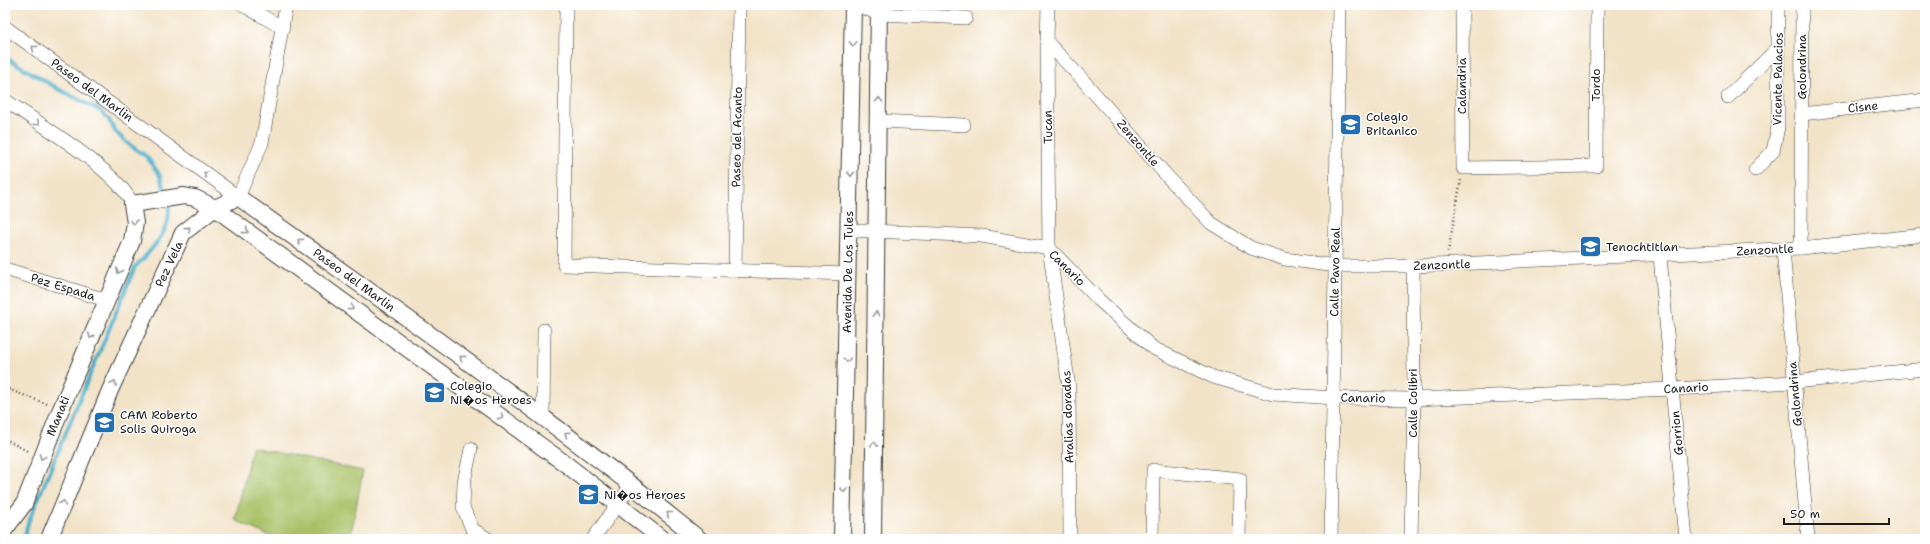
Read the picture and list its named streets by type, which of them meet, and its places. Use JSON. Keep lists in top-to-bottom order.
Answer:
{
  "streets": {
    "street": [
      "Golondrina",
      "Vicente Palacios",
      "Tordo",
      "Calandria",
      "Paseo del Marlin",
      "Cisne",
      "Tucan",
      "Paseo del Acanto",
      "Zenzontle",
      "Pez Vela",
      "Canario",
      "Avenida De Los Tules",
      "Calle Pavo Real",
      "Pez Espada",
      "Calle Colibri",
      "Manati",
      "Aralias doradas",
      "Gorrion"
    ]
  },
  "crossings": [
    ["Golondrina", "Cisne"],
    ["Golondrina", "Zenzontle"],
    ["Golondrina", "Canario"],
    ["Tordo", "Calandria"],
    ["Paseo del Marlin", "Pez Vela"],
    ["Paseo del Marlin", "Pez Espada"],
    ["Tucan", "Zenzontle"],
    ["Tucan", "Canario"],
    ["Tucan", "Aralias doradas"],
    ["Zenzontle", "Calle Pavo Real"],
    ["Zenzontle", "Calle Colibri"],
    ["Zenzontle", "Gorrion"],
    ["Canario", "Avenida De Los Tules"],
    ["Canario", "Calle Pavo Real"],
    ["Canario", "Calle Colibri"],
    ["Canario", "Aralias doradas"],
    ["Canario", "Gorrion"],
    ["Pez Espada", "Manati"]
  ],
  "one_way": ["Pez Vela", "Pez Espada", "Manati"],
  "places": {
    "school or university": [
      "Colegio Britanico",
      "Tenochtitlan",
      "Colegio Ni�os Heroes",
      "CAM Roberto Solis Quiroga",
      "Ni�os Heroes"
    ]
  },
  "scale_bar": "50 m"
}
